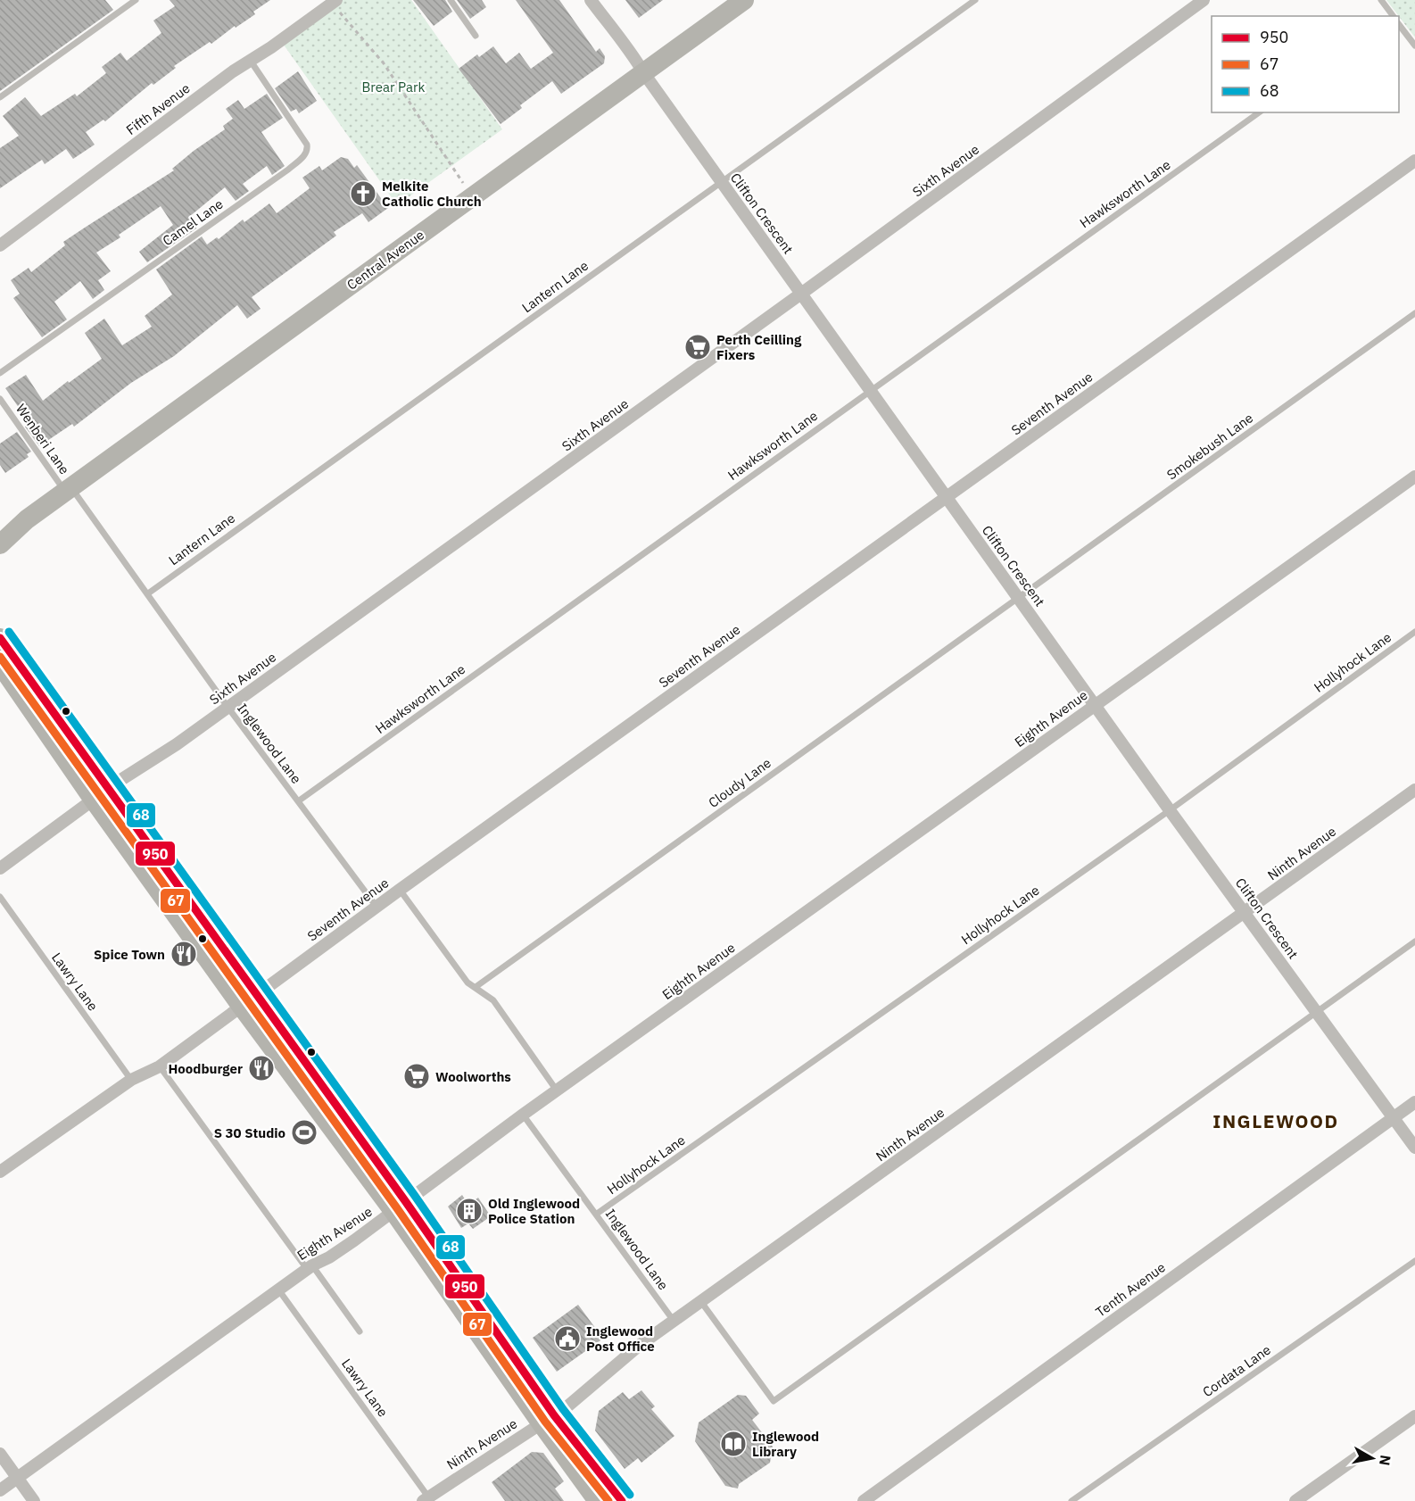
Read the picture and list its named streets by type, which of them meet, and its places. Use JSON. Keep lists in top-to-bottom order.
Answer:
{
  "streets": {
    "main road": ["Central Avenue"],
    "street": [
      "Fifth Avenue",
      "Sixth Avenue",
      "Clifton Crescent",
      "Seventh Avenue",
      "Eighth Avenue",
      "Ninth Avenue",
      "Tenth Avenue"
    ],
    "lane": [
      "Hawksworth Lane",
      "Camel Lane",
      "Lantern Lane",
      "Wenberi Lane",
      "Smokebush Lane",
      "Hollyhock Lane",
      "Inglewood Lane",
      "Cloudy Lane",
      "Lawry Lane",
      "Cordata Lane"
    ]
  },
  "crossings": [
    ["Fifth Avenue", "Camel Lane"],
    ["Sixth Avenue", "Clifton Crescent"],
    ["Sixth Avenue", "Inglewood Lane"],
    ["Hawksworth Lane", "Clifton Crescent"],
    ["Hawksworth Lane", "Inglewood Lane"],
    ["Clifton Crescent", "Central Avenue"],
    ["Clifton Crescent", "Lantern Lane"],
    ["Clifton Crescent", "Seventh Avenue"],
    ["Clifton Crescent", "Smokebush Lane"],
    ["Clifton Crescent", "Hollyhock Lane"],
    ["Clifton Crescent", "Eighth Avenue"],
    ["Clifton Crescent", "Cloudy Lane"],
    ["Clifton Crescent", "Ninth Avenue"],
    ["Clifton Crescent", "Tenth Avenue"],
    ["Central Avenue", "Wenberi Lane"],
    ["Central Avenue", "Inglewood Lane"],
    ["Lantern Lane", "Inglewood Lane"],
    ["Seventh Avenue", "Inglewood Lane"],
    ["Seventh Avenue", "Lawry Lane"],
    ["Wenberi Lane", "Inglewood Lane"],
    ["Smokebush Lane", "Cloudy Lane"],
    ["Hollyhock Lane", "Inglewood Lane"],
    ["Eighth Avenue", "Inglewood Lane"],
    ["Eighth Avenue", "Lawry Lane"],
    ["Inglewood Lane", "Ninth Avenue"],
    ["Ninth Avenue", "Lawry Lane"]
  ],
  "districts": ["INGLEWOOD"],
  "parks": ["Brear Park"],
  "places": {
    "church": ["Melkite Catholic Church"],
    "supermarket": ["Perth Ceilling Fixers", "Woolworths"],
    "restaurant": ["Spice Town", "Hoodburger"],
    "sports": ["S 30 Studio"],
    "building": ["Old Inglewood Police Station"],
    "public building": ["Inglewood Post Office"],
    "library": ["Inglewood Library"]
  },
  "lines": ["transit line 68", "transit line 950", "transit line 67"],
  "legend": ["950", "67", "68"],
  "north": "right"
}
